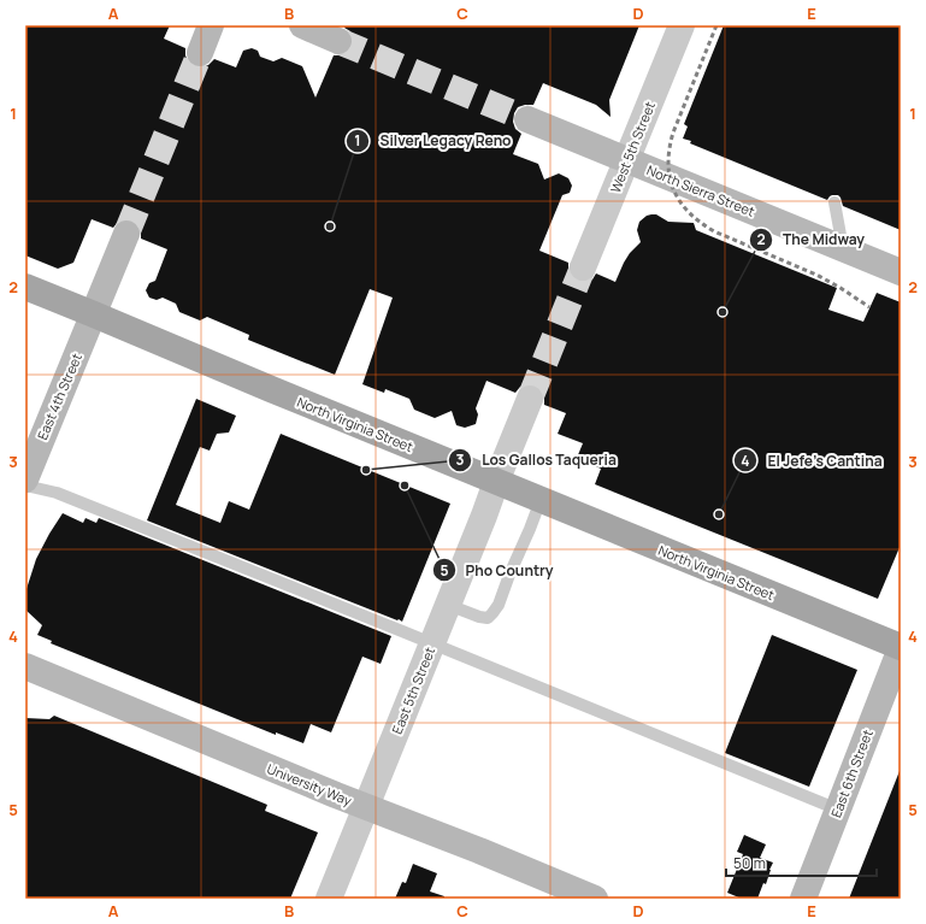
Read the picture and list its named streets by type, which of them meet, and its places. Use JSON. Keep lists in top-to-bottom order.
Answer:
{
  "streets": {
    "main road": [
      "North Sierra Street",
      "East 4th Street",
      "North Virginia Street",
      "East 6th Street",
      "University Way"
    ],
    "street": ["West 5th Street", "East 5th Street"]
  },
  "crossings": [
    ["West 5th Street", "North Sierra Street"],
    ["East 4th Street", "North Virginia Street"],
    ["North Virginia Street", "East 5th Street"],
    ["North Virginia Street", "East 6th Street"],
    ["East 5th Street", "University Way"]
  ],
  "places": [
    "Silver Legacy Reno",
    "The Midway",
    "Los Gallos Taqueria",
    "Pho Country",
    "El Jefe’s Cantina"
  ],
  "scale_bar": "50 m",
  "grid": {
    "columns": [
      "A",
      "B",
      "C",
      "D",
      "E"
    ],
    "rows": [
      "1",
      "2",
      "3",
      "4",
      "5"
    ]
  }
}
